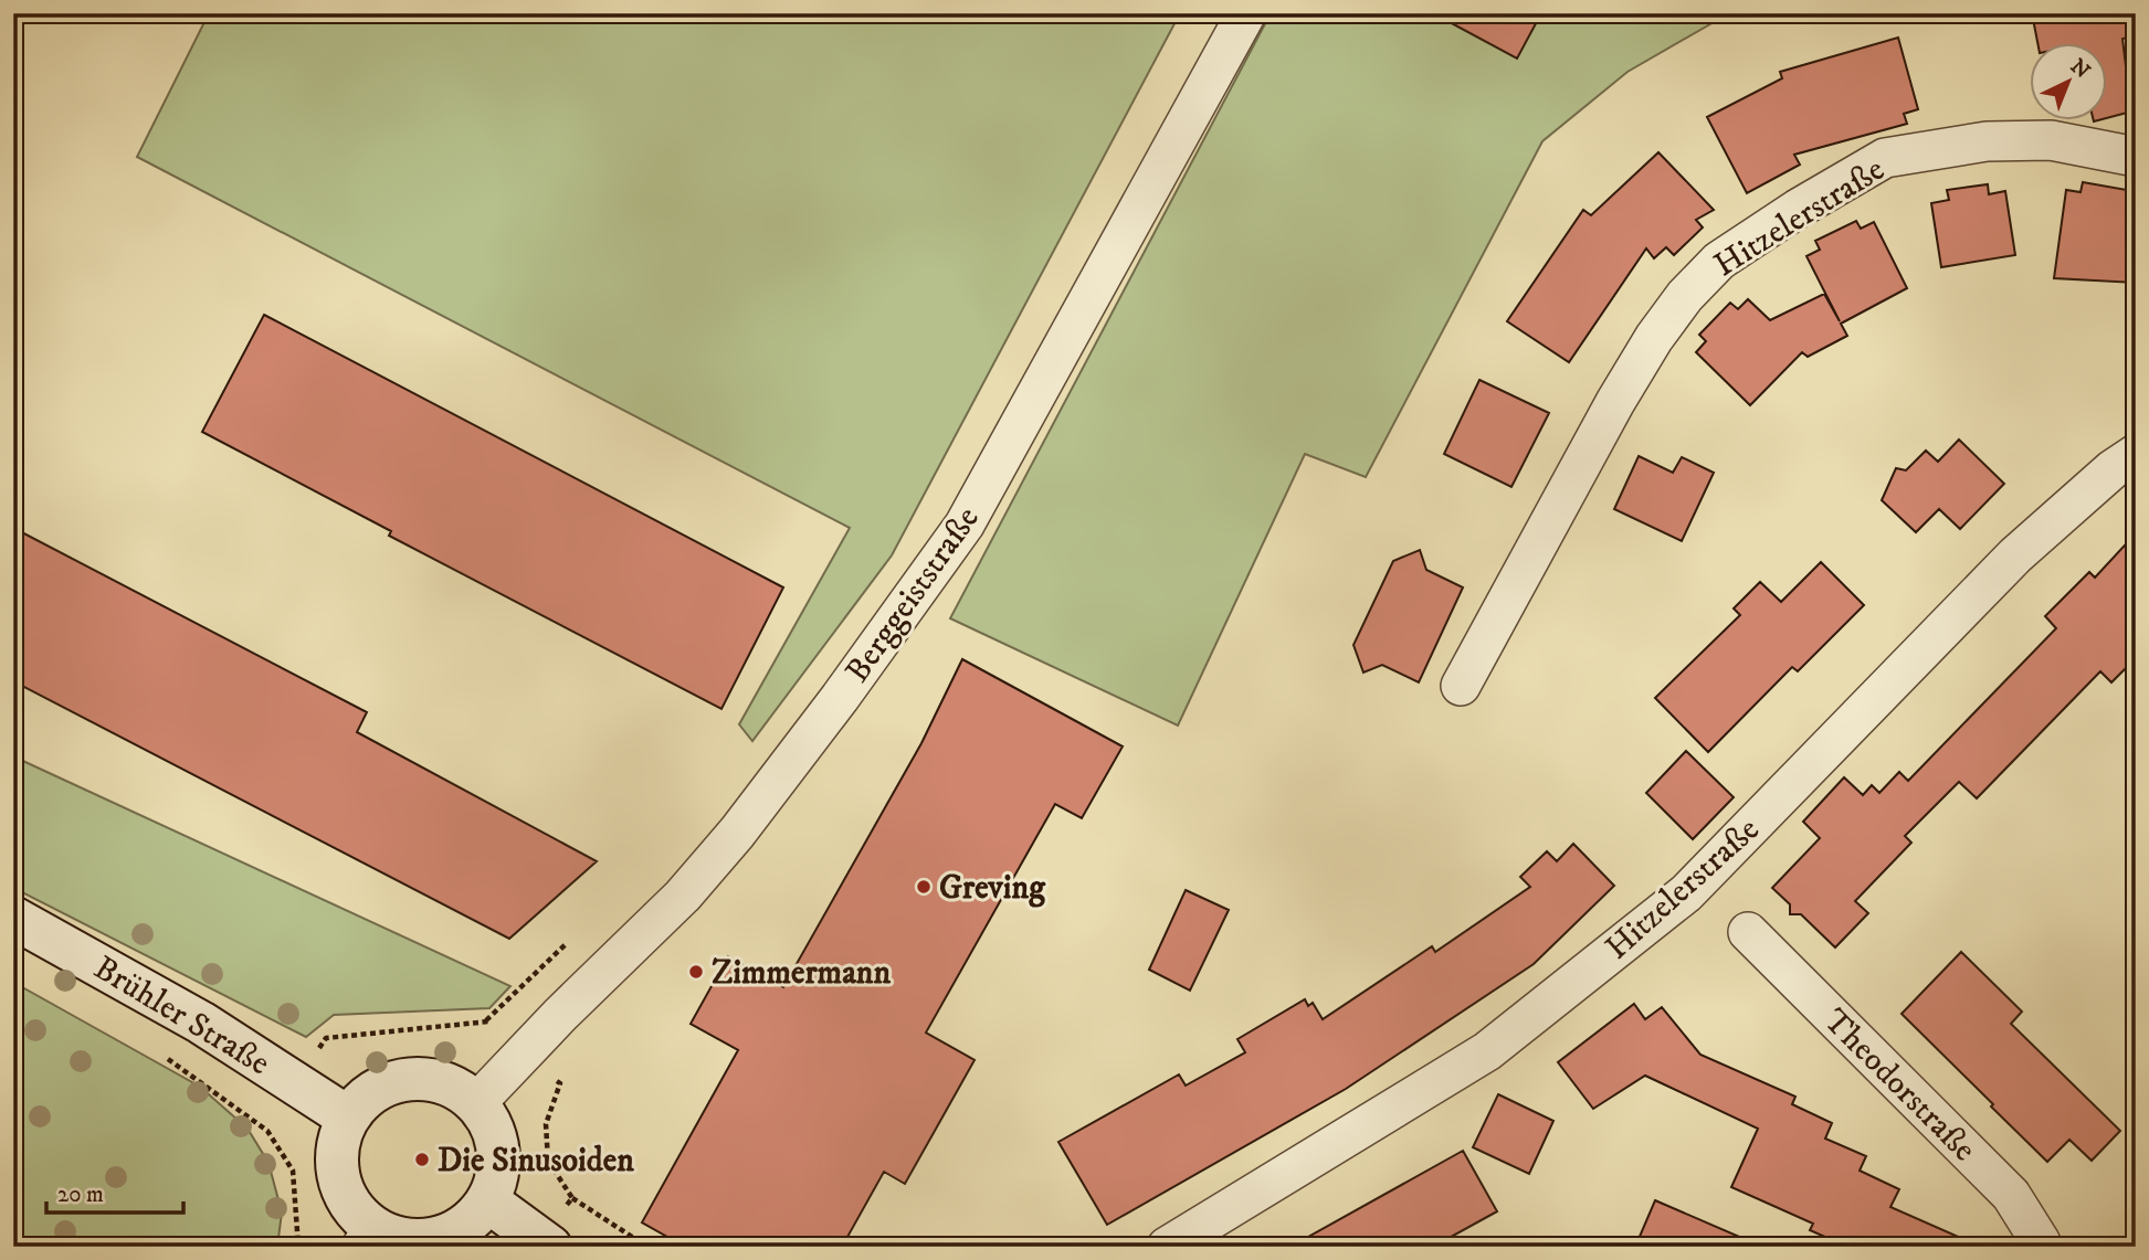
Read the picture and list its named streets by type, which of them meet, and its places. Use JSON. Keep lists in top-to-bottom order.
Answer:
{
  "streets": {
    "main road": ["Brühler Straße"],
    "street": ["Hitzelerstraße", "Berggeiststraße", "Theodorstraße"]
  },
  "crossings": [
    ["Berggeiststraße", "Brühler Straße"]
  ],
  "places": ["Greving", "Zimmermann", "Die Sinusoiden"],
  "scale_bar": "20 m",
  "north": "top right"
}
